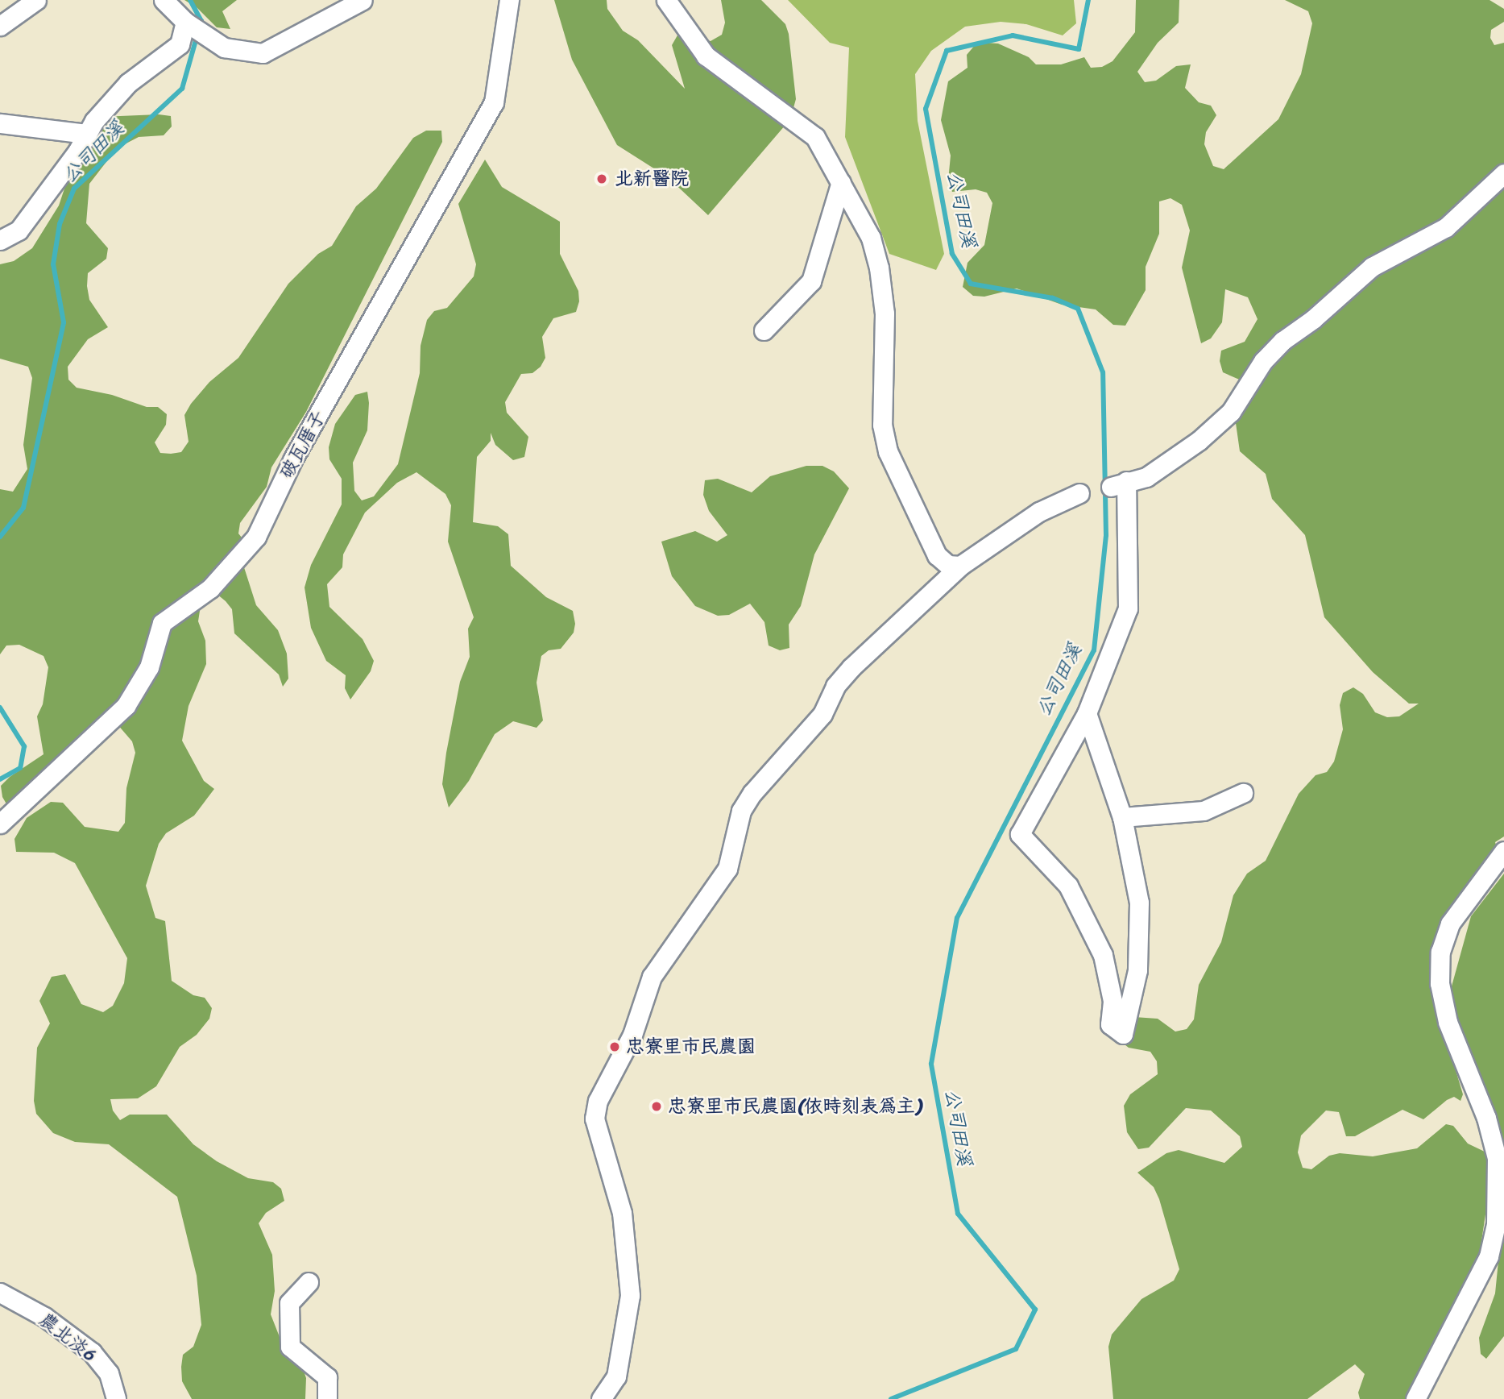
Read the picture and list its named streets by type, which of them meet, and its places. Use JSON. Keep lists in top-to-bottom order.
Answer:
{
  "streets": {
    "street": ["破瓦厝子", "農北淡6"]
  },
  "water": ["公司田溪"],
  "places": ["北新醫院", "忠寮里市民農園", "忠寮里市民農園(依時刻表為主)"]
}
